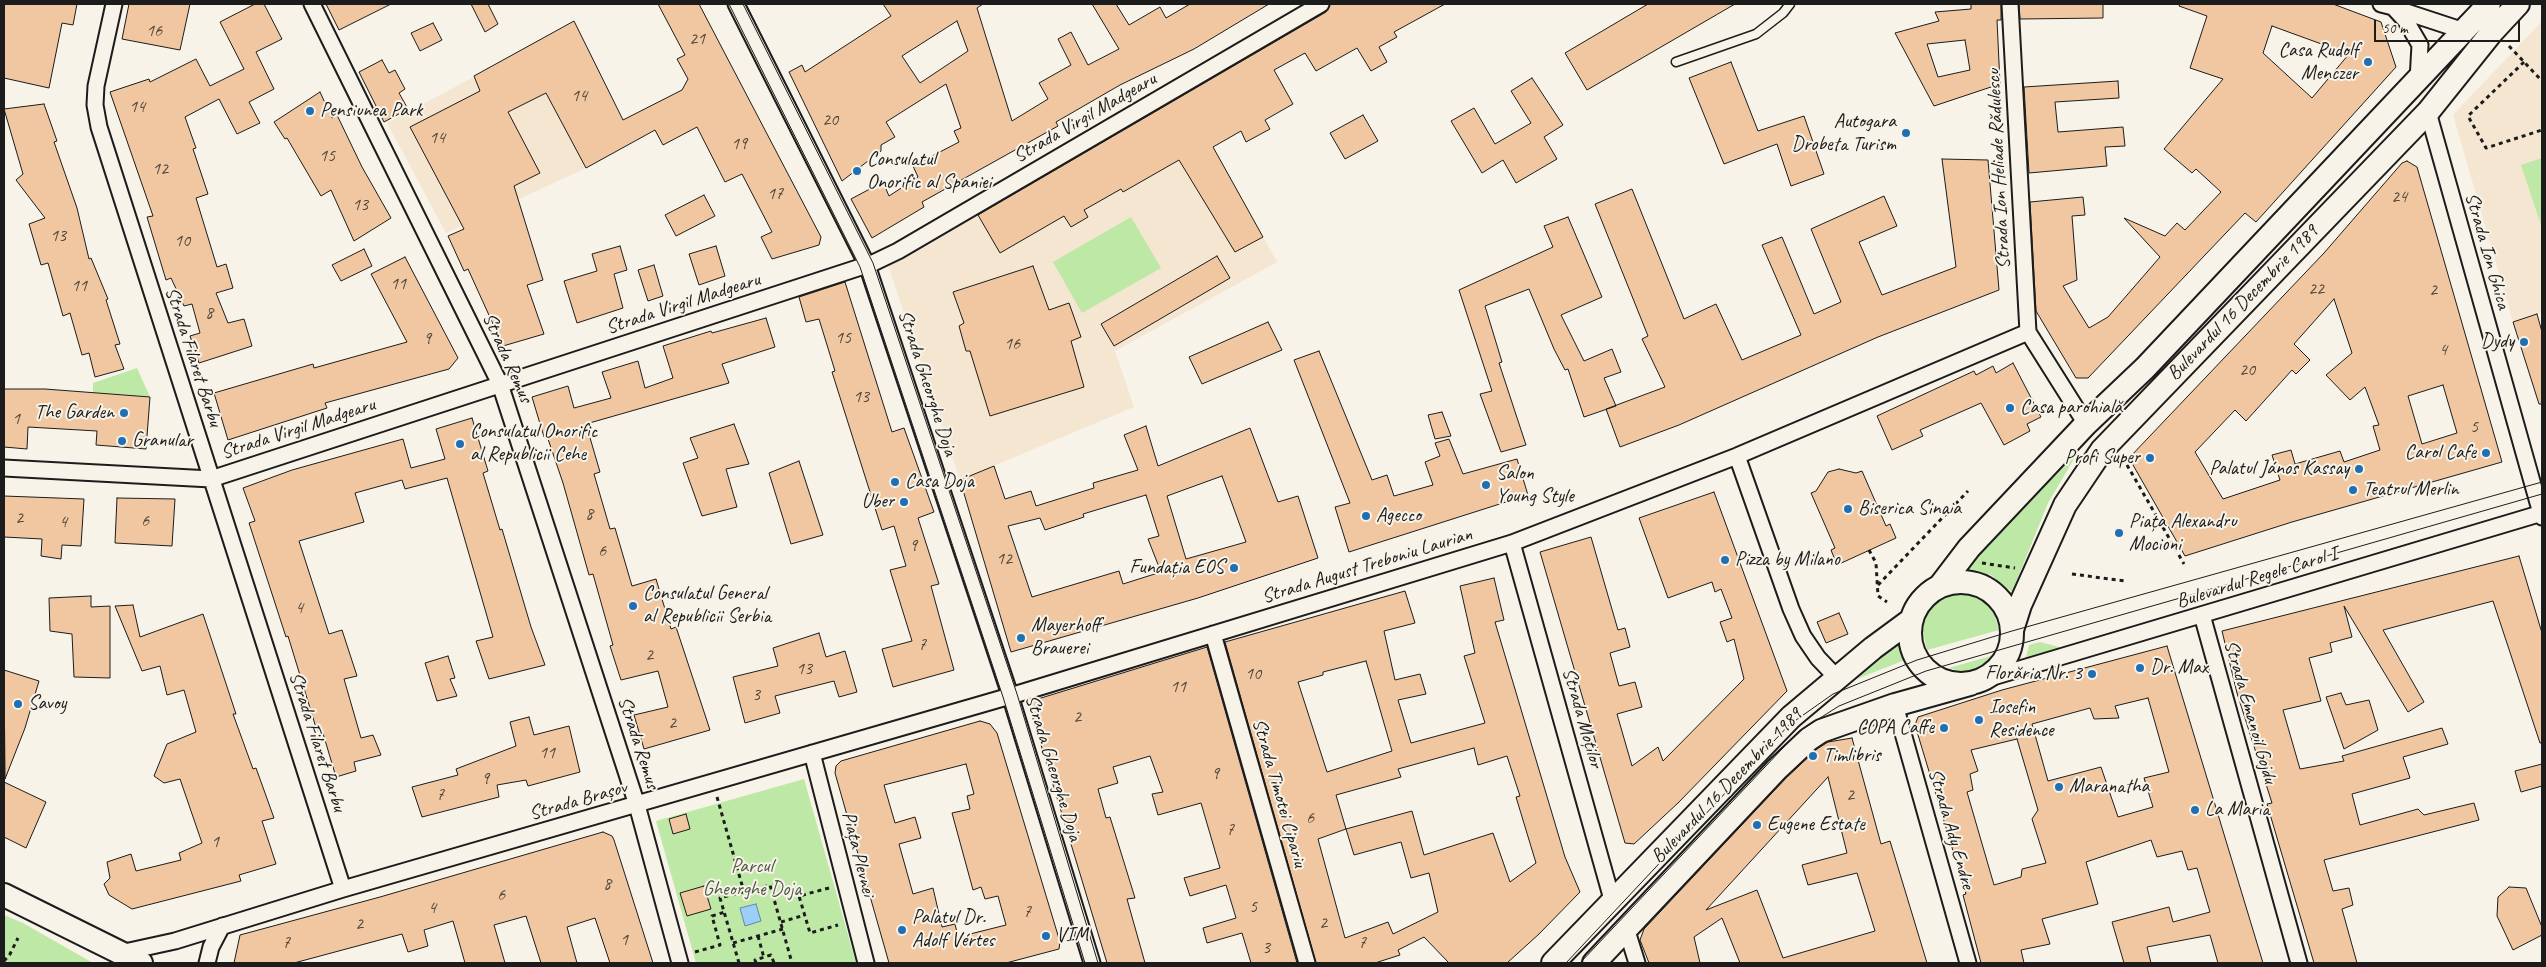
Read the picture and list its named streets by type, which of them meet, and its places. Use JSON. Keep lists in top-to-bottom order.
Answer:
{
  "streets": {
    "main road": ["Bulevardul 16 Decembrie 1989"],
    "street": [
      "Strada Virgil Madgearu",
      "Strada Ion Heliade Rădulescu",
      "Strada Ion Ghica",
      "Strada Filaret Barbu",
      "Strada Remus",
      "Strada Gheorghe Doja",
      "Strada August Treboniu Laurian",
      "Bulevardul Regele Carol I",
      "Strada Emanoil Gojdu",
      "Strada Moților",
      "Strada Timotei Cipariu",
      "Strada Brașov",
      "Strada Ady Endre",
      "Piața Plevnei"
    ]
  },
  "crossings": [
    ["Strada Virgil Madgearu", "Strada Filaret Barbu"],
    ["Strada Virgil Madgearu", "Strada Remus"],
    ["Strada Virgil Madgearu", "Strada Gheorghe Doja"],
    ["Strada Ion Ghica", "Bulevardul 16 Decembrie 1989"],
    ["Strada Ion Ghica", "Bulevardul Regele Carol I"],
    ["Bulevardul 16 Decembrie 1989", "Bulevardul Regele Carol I"],
    ["Bulevardul 16 Decembrie 1989", "Strada Moților"],
    ["Bulevardul 16 Decembrie 1989", "Strada Ady Endre"],
    ["Strada Filaret Barbu", "Strada Brașov"],
    ["Strada Remus", "Strada Brașov"],
    ["Strada Gheorghe Doja", "Strada August Treboniu Laurian"],
    ["Strada Gheorghe Doja", "Strada Brașov"],
    ["Strada August Treboniu Laurian", "Strada Moților"],
    ["Strada August Treboniu Laurian", "Strada Timotei Cipariu"],
    ["Strada August Treboniu Laurian", "Strada Brașov"],
    ["Bulevardul Regele Carol I", "Strada Emanoil Gojdu"],
    ["Strada Brașov", "Piața Plevnei"]
  ],
  "parks": ["Parcul Gheorghe Doja"],
  "places": [
    "Casa Rudolf Menczer",
    "Pensiunea Park",
    "Autogara Drobeta Turism",
    "Consulatul Onorific al Spaniei",
    "Dydy",
    "Casa parohială",
    "The Garden",
    "Granular",
    "Consulatul Onorific al Republicii Cehe",
    "Carol Cafe",
    "Profi Super",
    "Palatul János Kassay",
    "Casa Doja",
    "Salon Young Style",
    "Teatrul Merlin",
    "Uber",
    "Biserica Sinaia",
    "Agecco",
    "Piața Alexandru Mocioni",
    "Pizza by Milano",
    "Fundația EOS",
    "Consulatul General al Republicii Serbia",
    "Mayerhoff Brauerei",
    "Dr. Max",
    "Florăria Nr. 3",
    "Savoy",
    "Iosefin Residence",
    "COPA Caffe",
    "Timlibris",
    "Maranatha",
    "La Maria",
    "Eugene Estate",
    "Palatul Dr. Adolf Vértes",
    "VIM"
  ],
  "house_numbers": [
    "16",
    "21",
    "14",
    "14",
    "20",
    "14",
    "19",
    "15",
    "12",
    "17",
    "24",
    "13",
    "13",
    "10",
    "11",
    "11",
    "22",
    "2",
    "8",
    "15",
    "9",
    "16",
    "4",
    "20",
    "13",
    "1",
    "5",
    "8",
    "2",
    "6",
    "4",
    "9",
    "6",
    "12",
    "4",
    "7",
    "2",
    "13",
    "10",
    "11",
    "3",
    "2",
    "2",
    "11",
    "9",
    "9",
    "7",
    "2",
    "6",
    "7",
    "1",
    "8",
    "6",
    "5",
    "4",
    "7",
    "2",
    "2",
    "1",
    "7",
    "7",
    "3"
  ],
  "scale_bar": "50 m"
}
